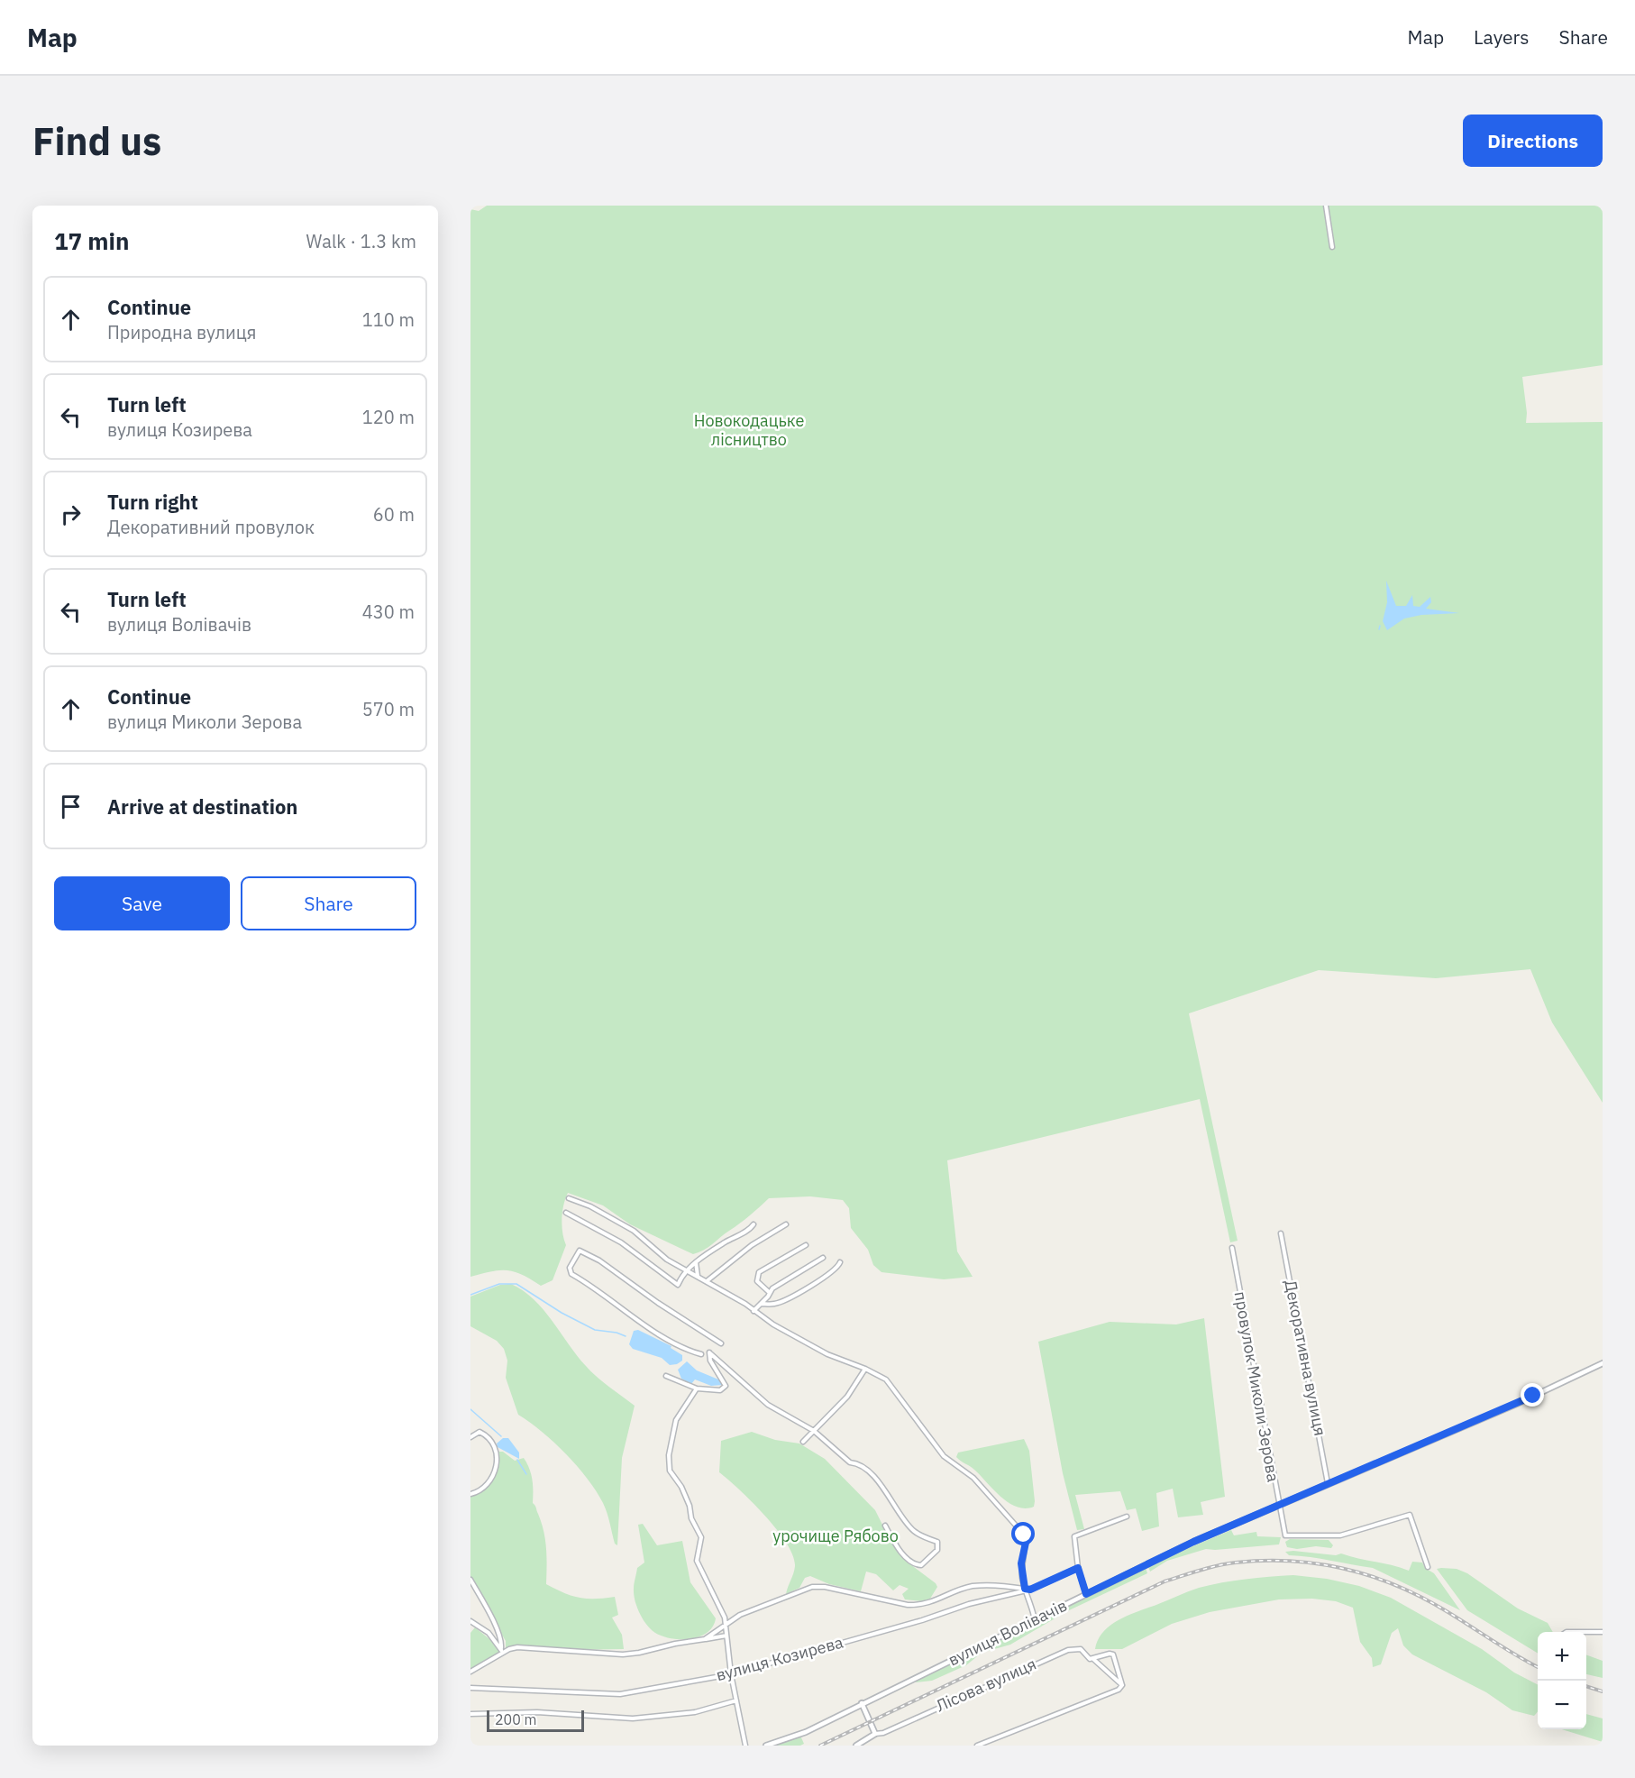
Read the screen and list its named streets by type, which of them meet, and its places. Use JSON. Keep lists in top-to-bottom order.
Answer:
{
  "streets": {
    "street": [
      "Декоративна вулиця",
      "провулок Миколи Зерова",
      "вулиця Волівачів",
      "вулиця Козирева",
      "Лісова вулиця"
    ]
  },
  "crossings": [
    ["Декоративна вулиця", "вулиця Волівачів"],
    ["провулок Миколи Зерова", "вулиця Волівачів"]
  ],
  "parks": ["Новокодацьке лісництво", "урочище Рябово"],
  "scale_bar": "200 m",
  "page": {
    "header": "Map",
    "nav": ["Map", "Layers", "Share"],
    "buttons": [
      "Directions",
      ["Save", "Share"]
    ],
    "title": "Find us",
    "heading": ["17 min", "Walk · 1.3 km"],
    "list": [
      ["Continue", "Природна вулиця", "110 m"],
      ["Turn left", "вулиця Козирева", "120 m"],
      ["Turn right", "Декоративний провулок", "60 m"],
      ["Turn left", "вулиця Волівачів", "430 m"],
      ["Continue", "вулиця Миколи Зерова", "570 m"],
      "Arrive at destination"
    ],
    "map_buttons": ["+", "−"],
    "scale": "200 m"
  }
}
